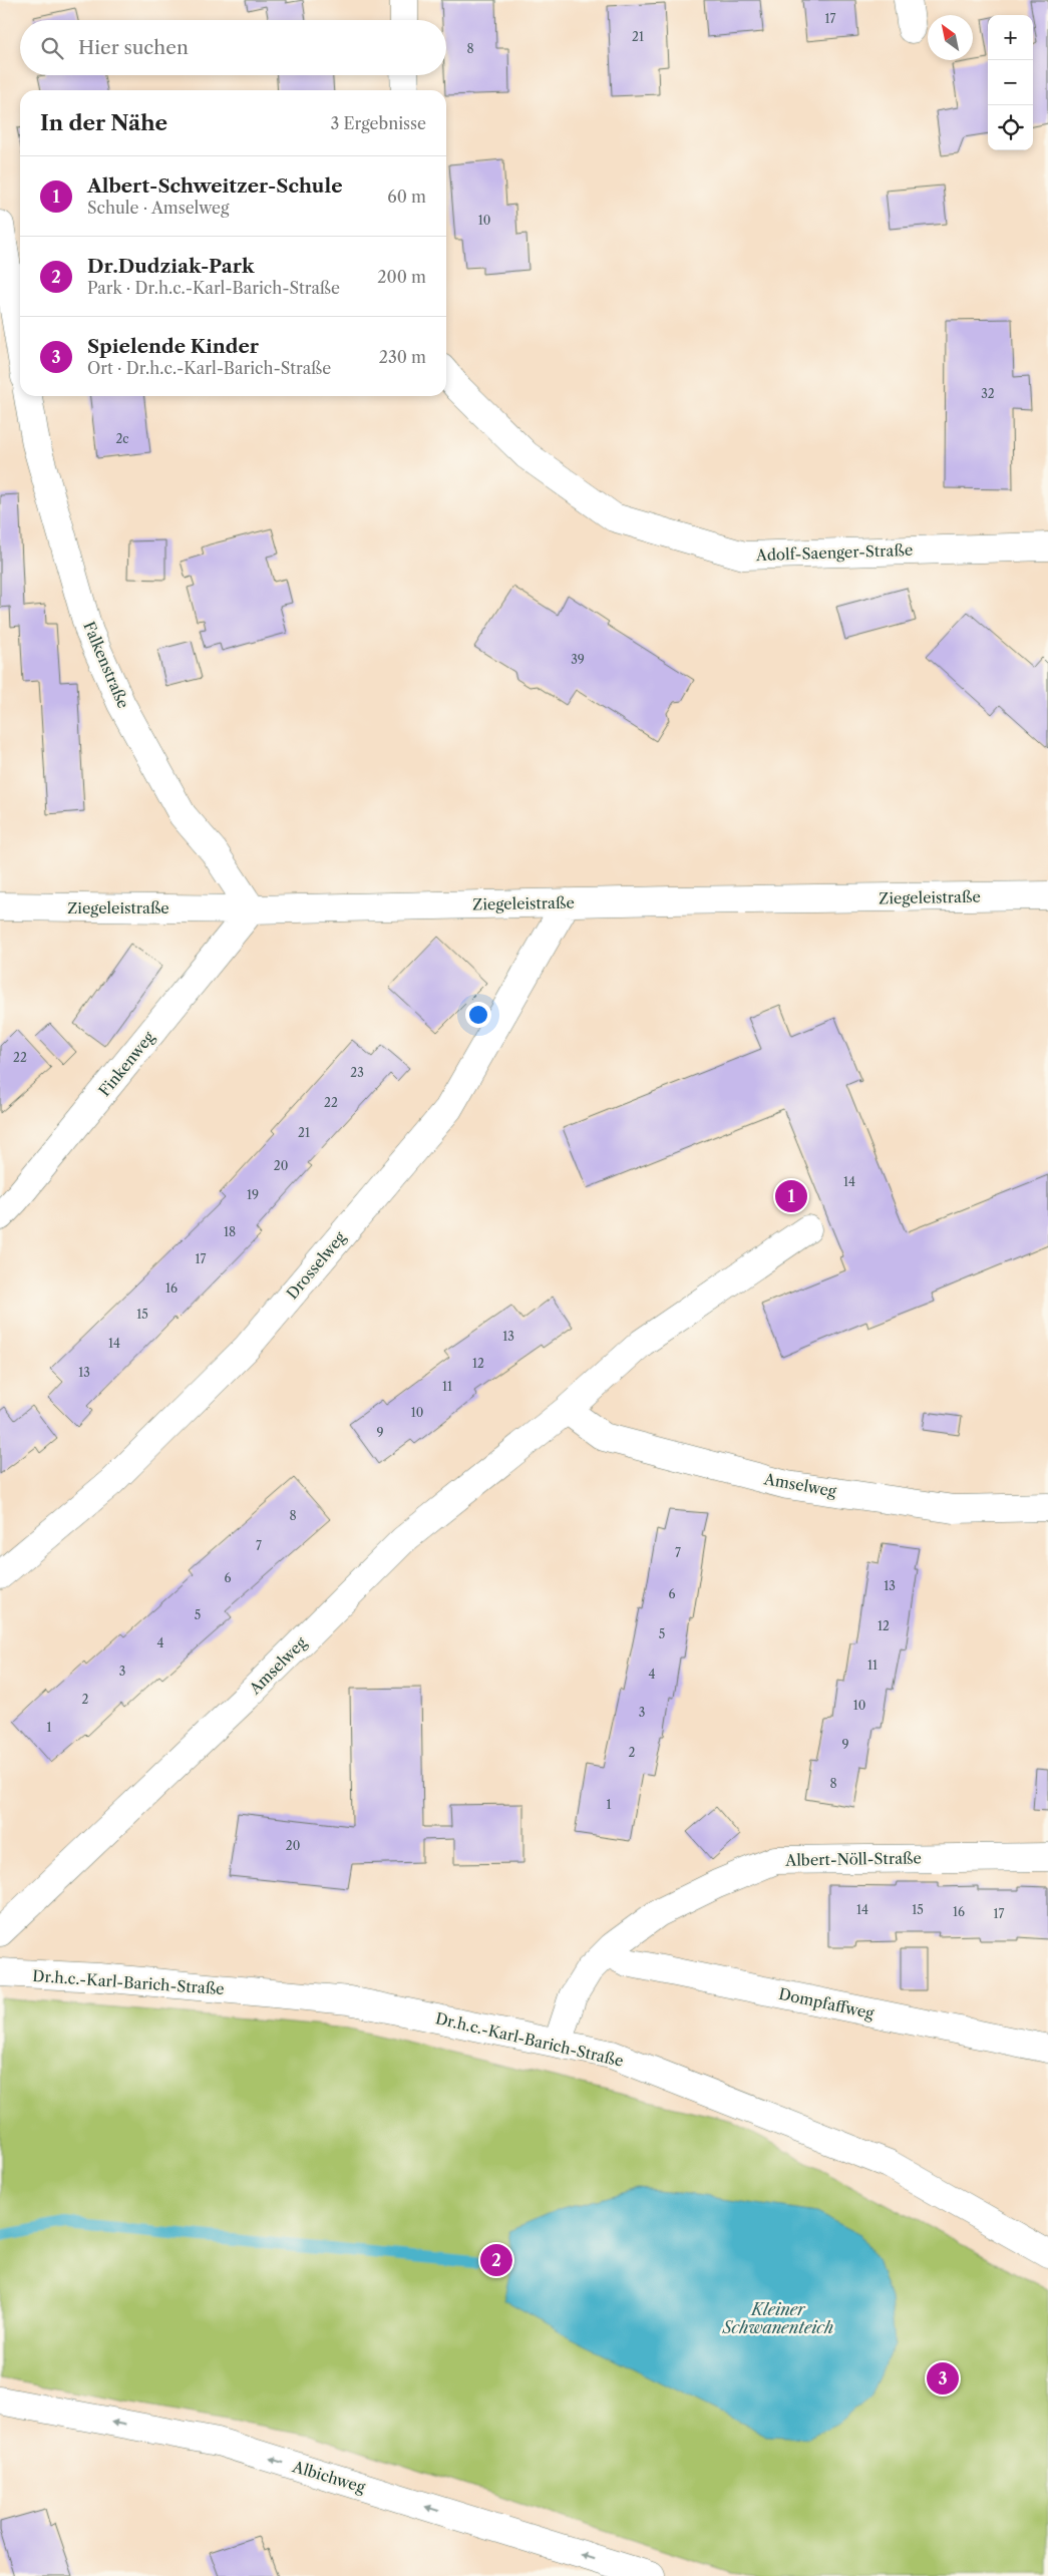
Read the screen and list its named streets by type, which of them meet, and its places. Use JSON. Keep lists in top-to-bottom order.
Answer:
{
  "streets": {
    "street": [
      "Adolf-Saenger-Straße",
      "Falkenstraße",
      "Ziegeleistraße",
      "Finkenweg",
      "Drosselweg",
      "Amselweg",
      "Albert-Nöll-Straße",
      "Dr.h.c.-Karl-Barich-Straße",
      "Dompfaffweg",
      "Albichweg"
    ]
  },
  "crossings": [
    ["Falkenstraße", "Ziegeleistraße"],
    ["Falkenstraße", "Finkenweg"],
    ["Ziegeleistraße", "Finkenweg"],
    ["Ziegeleistraße", "Drosselweg"],
    ["Albert-Nöll-Straße", "Dr.h.c.-Karl-Barich-Straße"],
    ["Albert-Nöll-Straße", "Dompfaffweg"]
  ],
  "one_way": ["Albichweg"],
  "water": ["Kleiner Schwanenteich"],
  "house_numbers": [
    "17",
    "21",
    "8",
    "10",
    "32",
    "2c",
    "39",
    "22",
    "23",
    "22",
    "21",
    "20",
    "14",
    "19",
    "18",
    "17",
    "16",
    "15",
    "13",
    "14",
    "12",
    "13",
    "11",
    "10",
    "9",
    "8",
    "7",
    "7",
    "6",
    "13",
    "6",
    "5",
    "12",
    "5",
    "4",
    "11",
    "3",
    "4",
    "2",
    "10",
    "3",
    "1",
    "9",
    "2",
    "8",
    "1",
    "20",
    "14",
    "15",
    "16",
    "17"
  ],
  "north": "top left",
  "page": {
    "map_buttons": ["+", "−"],
    "search": "Hier suchen",
    "heading": ["In der Nähe", "3 Ergebnisse"],
    "list": [
      {
        "mark": "1",
        "name": "Albert-Schweitzer-Schule",
        "note": "Schule · Amselweg",
        "value": "60 m"
      },
      {
        "mark": "2",
        "name": "Dr.Dudziak-Park",
        "note": "Park · Dr.h.c.-Karl-Barich-Straße",
        "value": "200 m"
      },
      {
        "mark": "3",
        "name": "Spielende Kinder",
        "note": "Ort · Dr.h.c.-Karl-Barich-Straße",
        "value": "230 m"
      }
    ],
    "pins": ["1", "2", "3"]
  }
}
